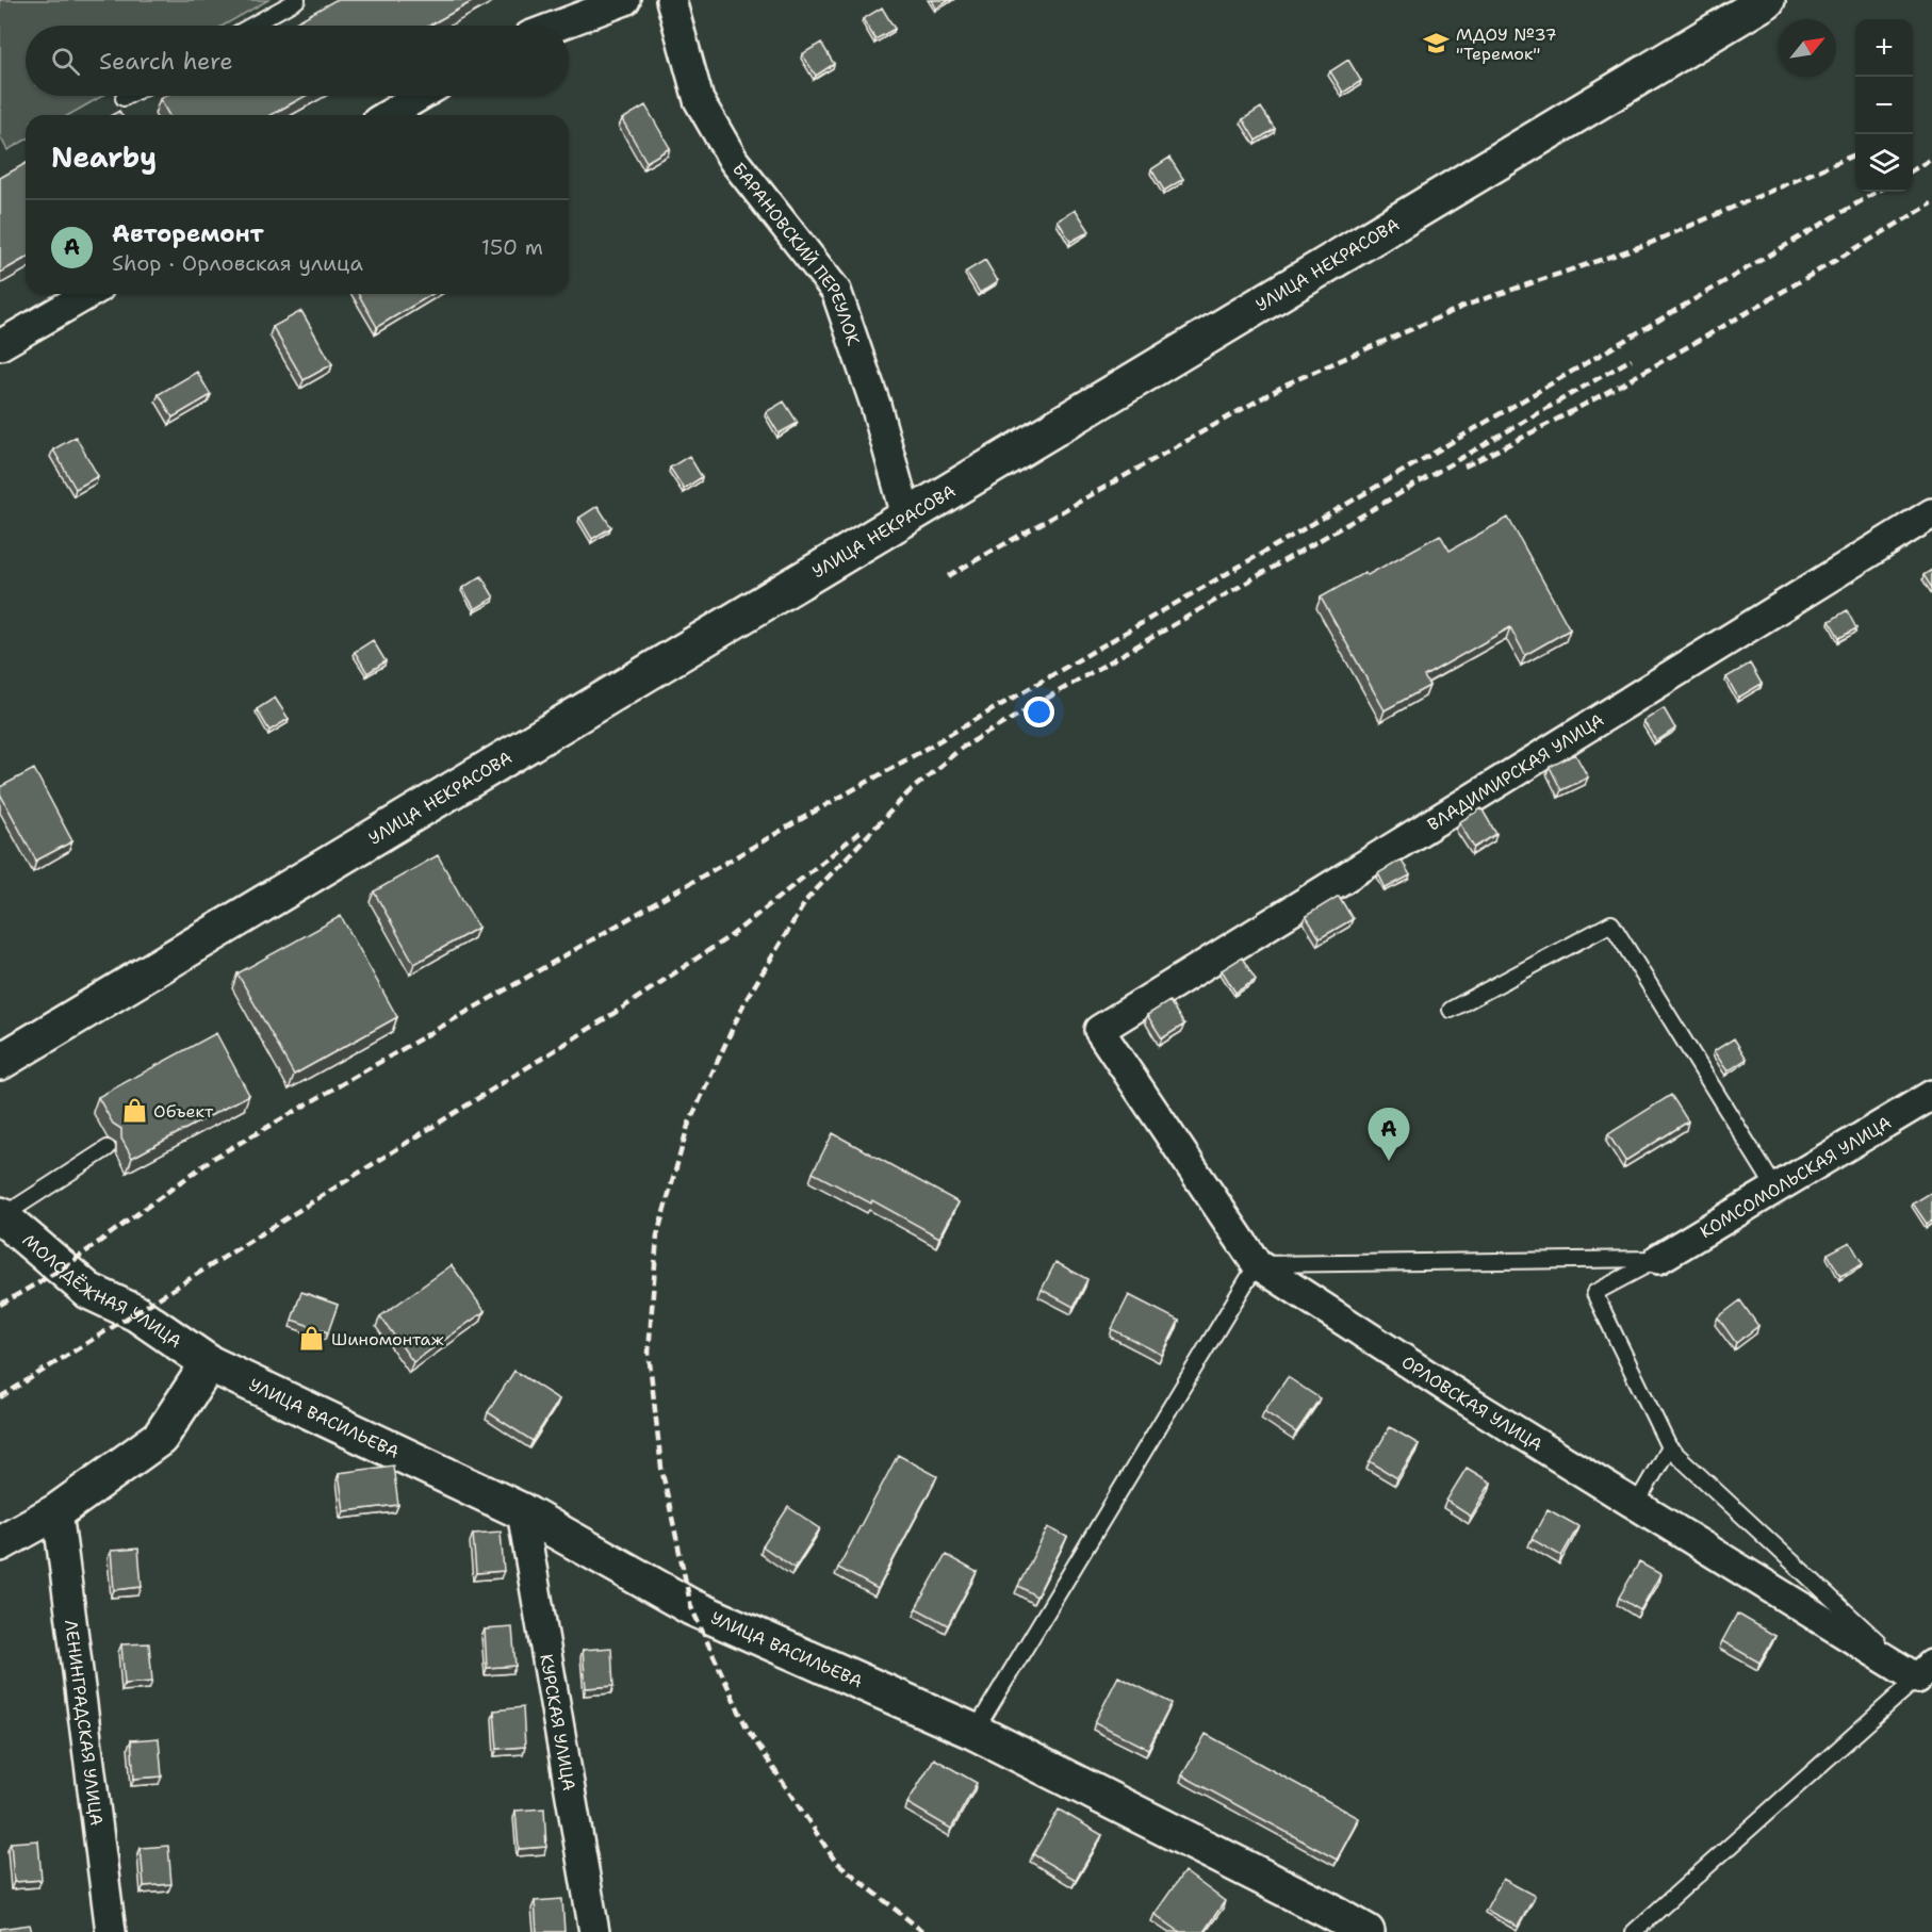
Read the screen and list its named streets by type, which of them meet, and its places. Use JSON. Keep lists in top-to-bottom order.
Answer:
{
  "streets": {
    "street": [
      "БАРАНОВСКИЙ ПЕРЕУЛОК",
      "УЛИЦА НЕКРАСОВА",
      "ВЛАДИМИРСКАЯ УЛИЦА",
      "КОМСОМОЛЬСКАЯ УЛИЦА",
      "МОЛОДЁЖНАЯ УЛИЦА",
      "ОРЛОВСКАЯ УЛИЦА",
      "УЛИЦА ВАСИЛЬЕВА",
      "КУРСКАЯ УЛИЦА",
      "ЛЕНИНГРАДСКАЯ УЛИЦА"
    ]
  },
  "crossings": [
    ["БАРАНОВСКИЙ ПЕРЕУЛОК", "УЛИЦА НЕКРАСОВА"],
    ["ВЛАДИМИРСКАЯ УЛИЦА", "ОРЛОВСКАЯ УЛИЦА"],
    ["МОЛОДЁЖНАЯ УЛИЦА", "УЛИЦА ВАСИЛЬЕВА"],
    ["УЛИЦА ВАСИЛЬЕВА", "КУРСКАЯ УЛИЦА"]
  ],
  "places": {
    "school or university": ["МДОУ №37 \"Теремок\""],
    "shop": ["Объект", "Шиномонтаж"]
  },
  "north": "top right",
  "page": {
    "map_buttons": ["+", "−"],
    "search": "Search here",
    "heading": "Nearby",
    "list": [
      {
        "mark": "A",
        "name": "Авторемонт",
        "note": "Shop · Орловская улица",
        "value": "150 m"
      }
    ],
    "pins": "A"
  }
}
